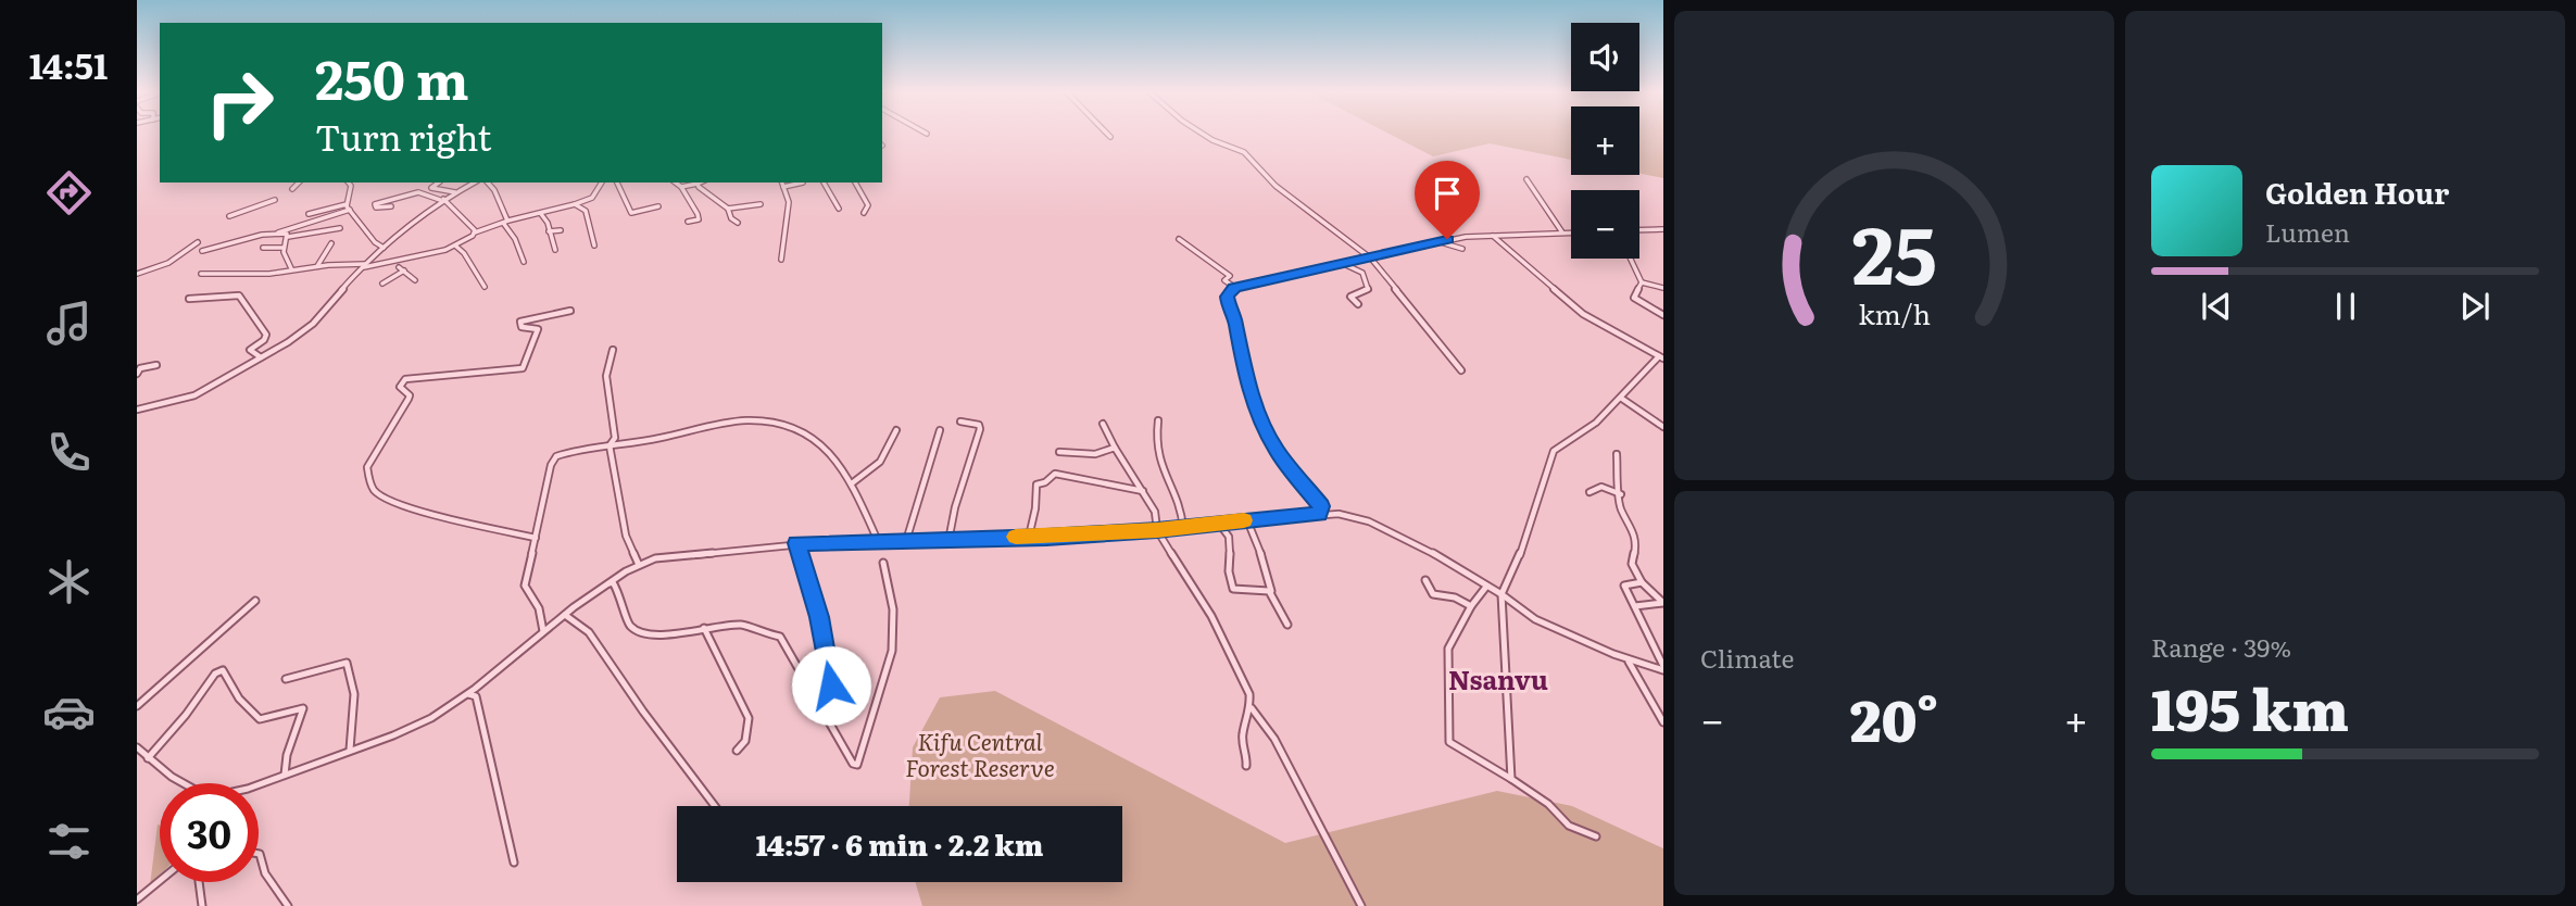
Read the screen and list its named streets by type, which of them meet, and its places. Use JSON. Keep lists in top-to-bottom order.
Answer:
{
  "districts": ["Nsanvu"],
  "parks": ["Kifu Central Forest Reserve"],
  "page": {
    "tabs": "14:51",
    "map_buttons": ["+", "−"],
    "turn": ["250 m", "Turn right"],
    "song": ["Golden Hour", "Lumen"],
    "tile": [
      "Climate",
      ["Range · 39%", "195 km"]
    ],
    "heat": ["−", "20°", "+"],
    "limit": "30",
    "trip": "14:57 · 6 min · 2.2 km",
    "gauge": ["25", "km/h"]
  }
}
